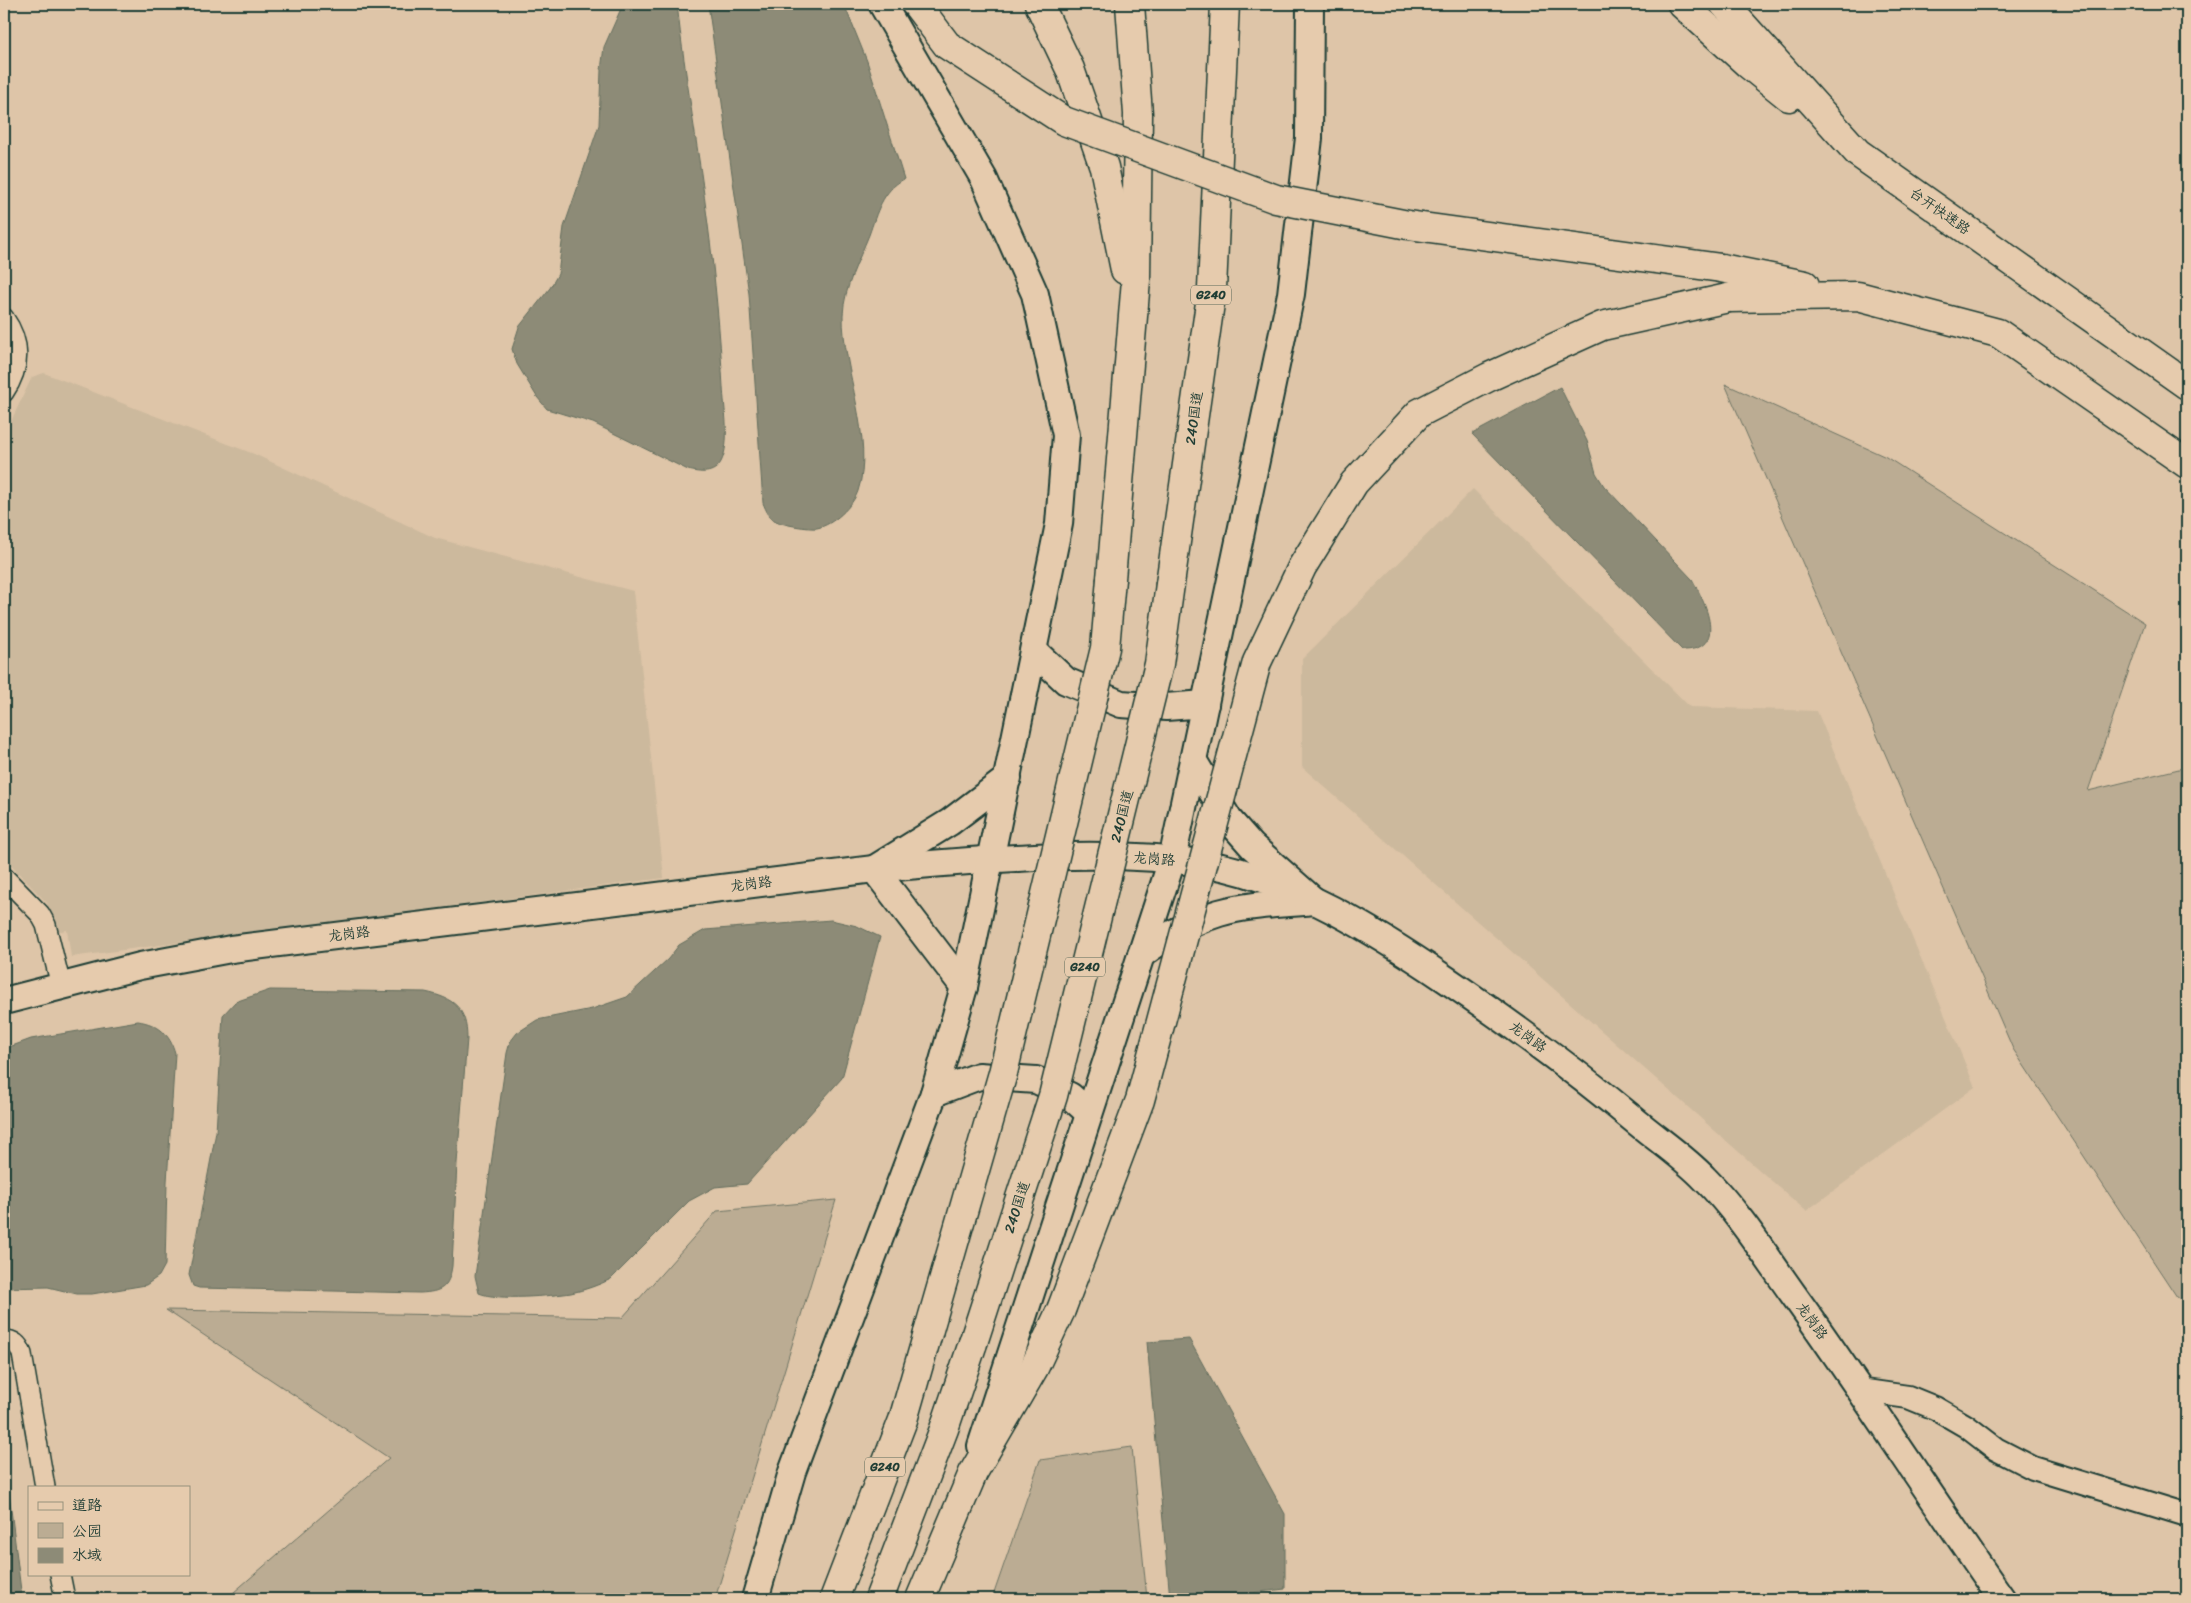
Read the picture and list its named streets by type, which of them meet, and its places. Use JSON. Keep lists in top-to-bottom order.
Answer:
{
  "streets": {
    "highway": ["台开快速路", "G240", "240国道"],
    "main road": ["龙岗路"]
  },
  "legend": ["道路", "公园", "水域"]
}
